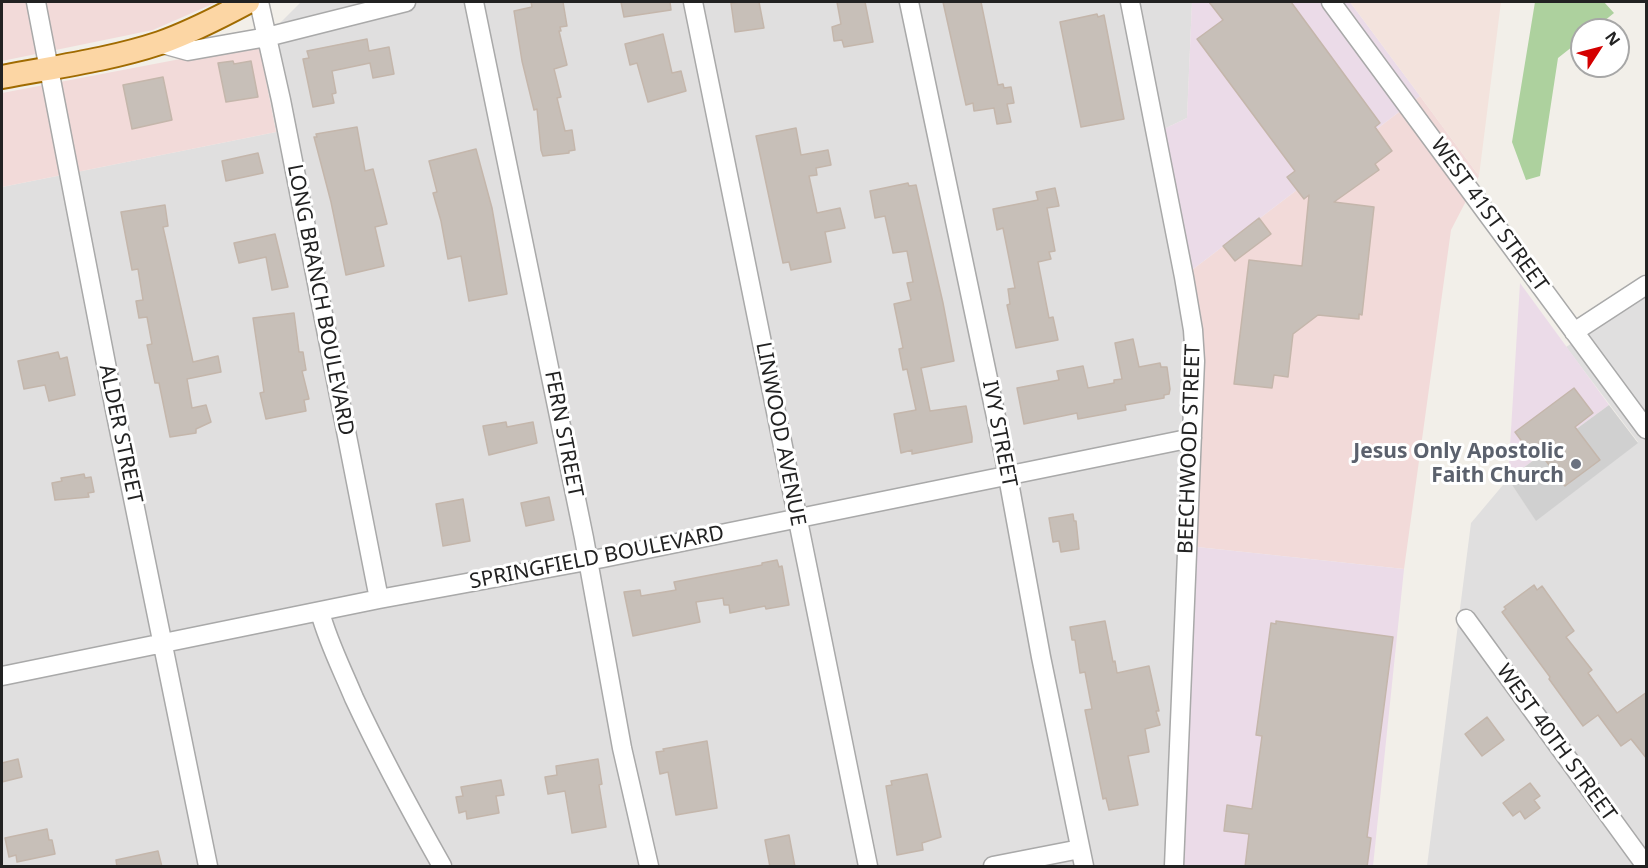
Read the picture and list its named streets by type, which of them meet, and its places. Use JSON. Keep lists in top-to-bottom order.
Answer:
{
  "streets": {
    "street": [
      "WEST 41ST STREET",
      "LONG BRANCH BOULEVARD",
      "ALDER STREET",
      "FERN STREET",
      "LINWOOD AVENUE",
      "IVY STREET",
      "BEECHWOOD STREET",
      "SPRINGFIELD BOULEVARD",
      "WEST 40TH STREET"
    ]
  },
  "crossings": [
    ["LONG BRANCH BOULEVARD", "SPRINGFIELD BOULEVARD"],
    ["ALDER STREET", "SPRINGFIELD BOULEVARD"],
    ["FERN STREET", "SPRINGFIELD BOULEVARD"],
    ["LINWOOD AVENUE", "SPRINGFIELD BOULEVARD"],
    ["IVY STREET", "SPRINGFIELD BOULEVARD"],
    ["BEECHWOOD STREET", "SPRINGFIELD BOULEVARD"]
  ],
  "places": ["Jesus Only Apostolic Faith Church"],
  "north": "top right"
}
